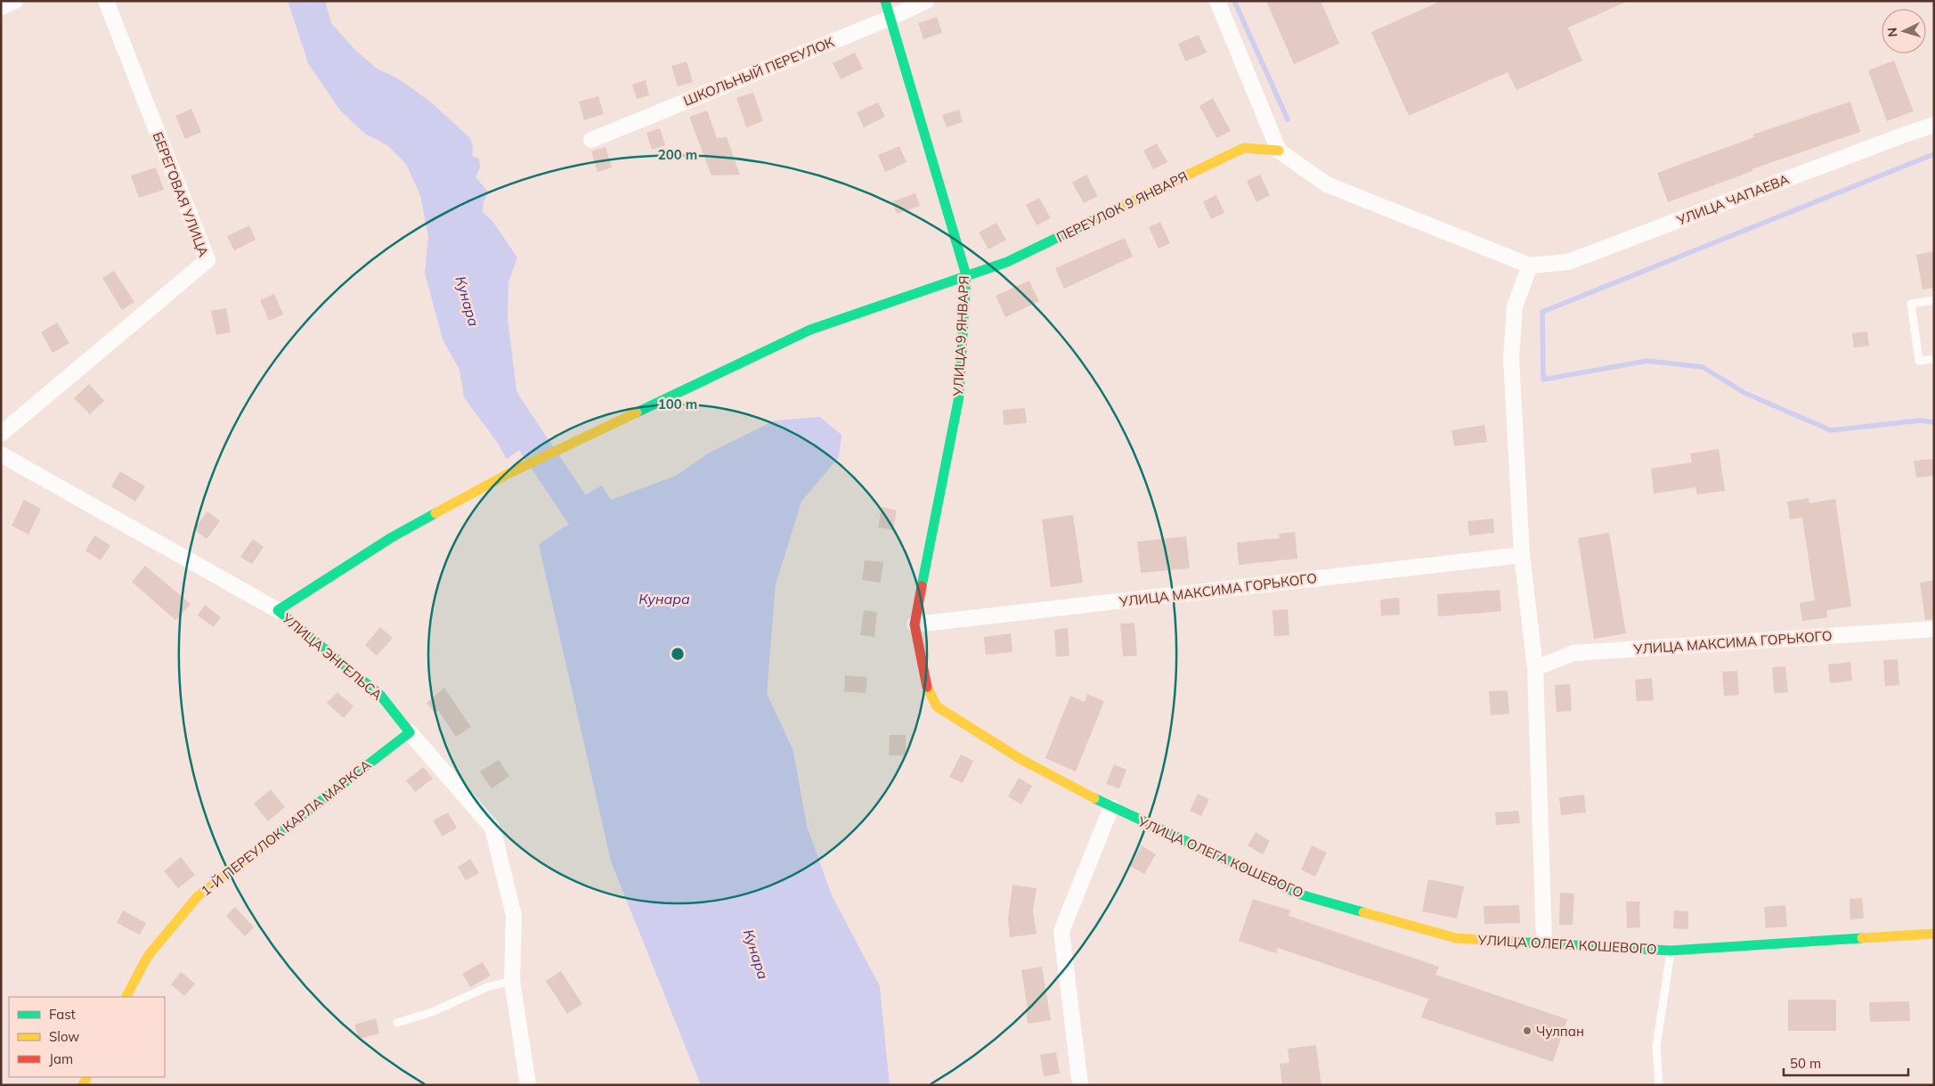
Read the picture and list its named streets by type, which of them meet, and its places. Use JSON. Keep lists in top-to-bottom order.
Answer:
{
  "streets": {
    "street": [
      "ШКОЛЬНЫЙ ПЕРЕУЛОК",
      "БЕРЕГОВАЯ УЛИЦА",
      "УЛИЦА ЧАПАЕВА",
      "ПЕРЕУЛОК 9 ЯНВАРЯ",
      "УЛИЦА 9 ЯНВАРЯ",
      "УЛИЦА МАКСИМА ГОРЬКОГО",
      "УЛИЦА ЭНГЕЛЬСА",
      "1-Й ПЕРЕУЛОК КАРЛА МАРКСА",
      "УЛИЦА ОЛЕГА КОШЕВОГО"
    ]
  },
  "crossings": [
    ["ШКОЛЬНЫЙ ПЕРЕУЛОК", "УЛИЦА 9 ЯНВАРЯ"],
    ["ПЕРЕУЛОК 9 ЯНВАРЯ", "УЛИЦА 9 ЯНВАРЯ"],
    ["ПЕРЕУЛОК 9 ЯНВАРЯ", "УЛИЦА ЭНГЕЛЬСА"],
    ["УЛИЦА 9 ЯНВАРЯ", "УЛИЦА МАКСИМА ГОРЬКОГО"],
    ["УЛИЦА 9 ЯНВАРЯ", "УЛИЦА ОЛЕГА КОШЕВОГО"],
    ["УЛИЦА МАКСИМА ГОРЬКОГО", "УЛИЦА ОЛЕГА КОШЕВОГО"],
    ["УЛИЦА ЭНГЕЛЬСА", "1-Й ПЕРЕУЛОК КАРЛА МАРКСА"]
  ],
  "water": ["Кунара"],
  "places": ["Чулпан"],
  "legend": ["Fast", "Slow", "Jam"],
  "scale_bar": "50 m",
  "north": "left",
  "rings": ["200 m", "100 m"]
}
